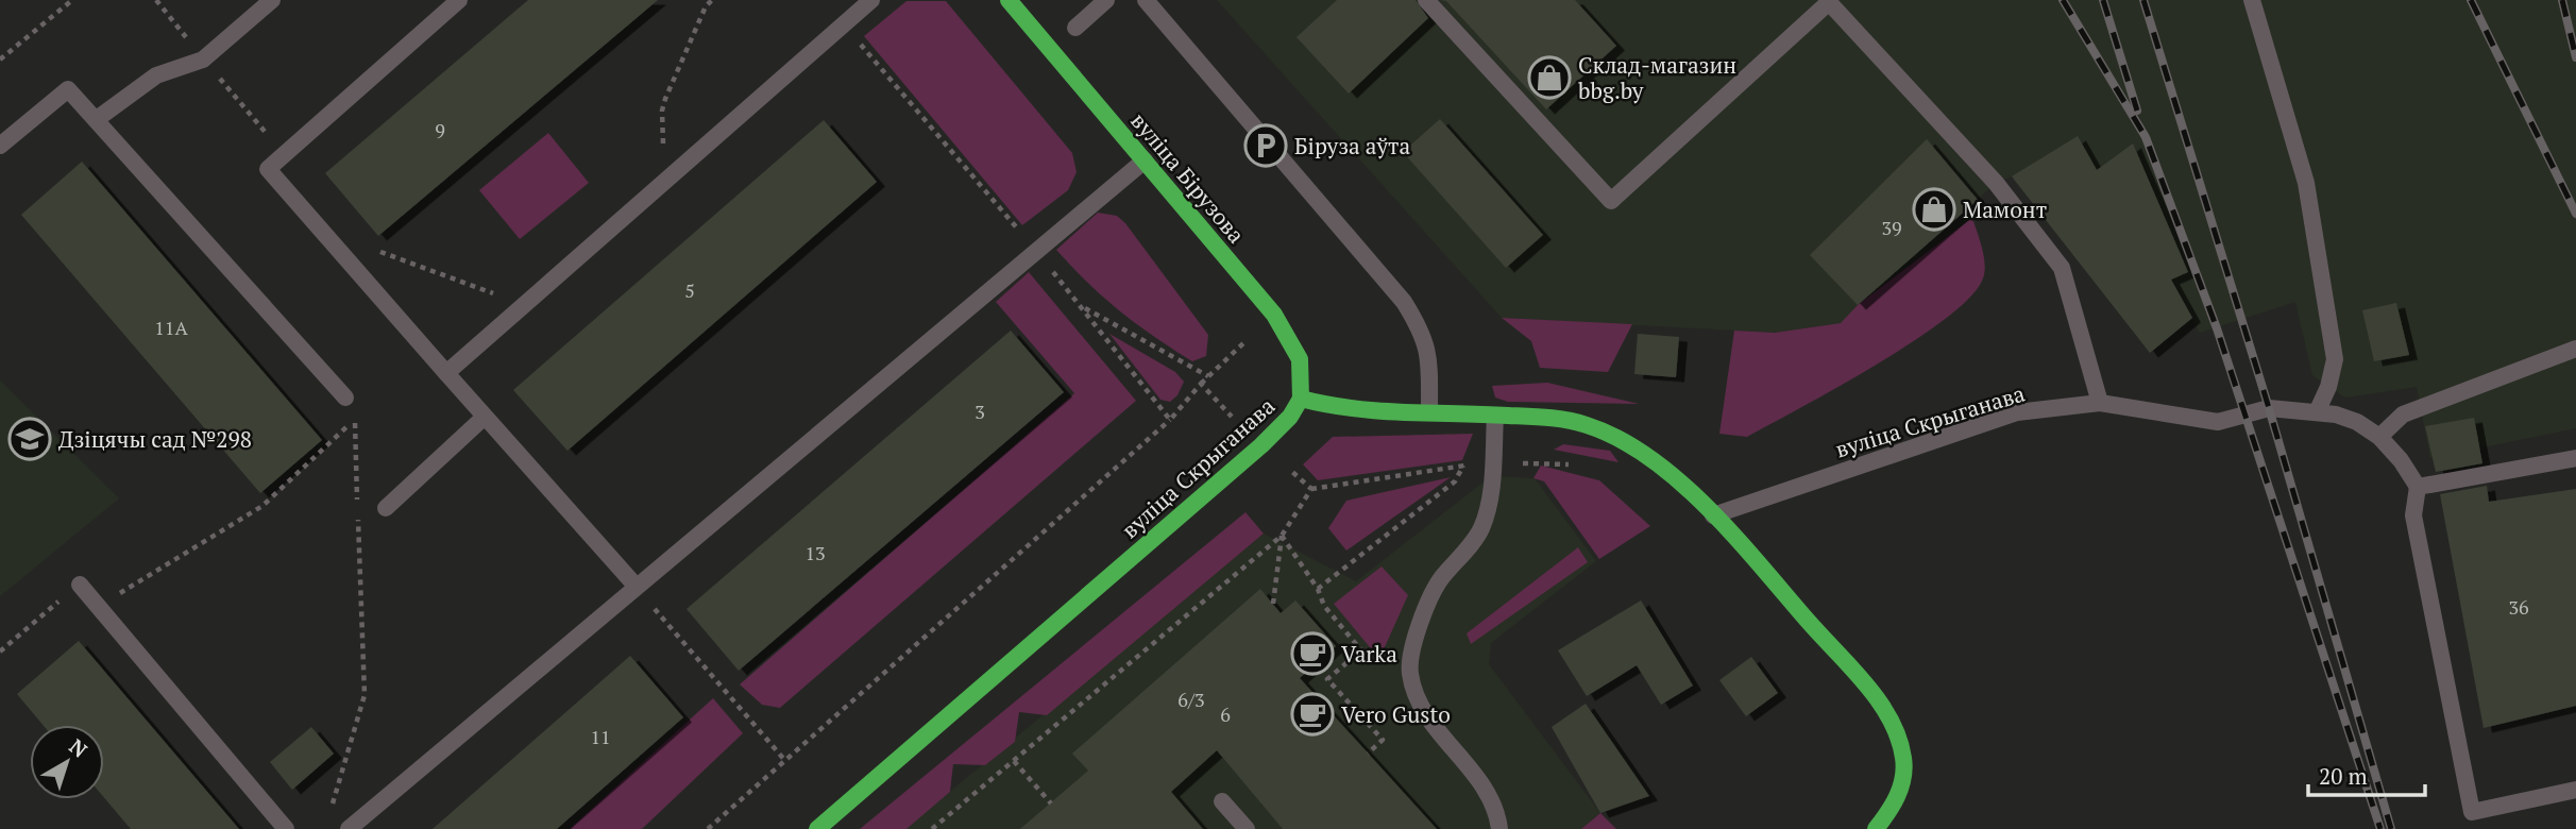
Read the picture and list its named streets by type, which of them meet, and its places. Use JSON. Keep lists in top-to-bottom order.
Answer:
{
  "streets": {
    "street": ["вуліца Бірузова", "вуліца Скрыганава"]
  },
  "crossings": [
    ["вуліца Бірузова", "вуліца Скрыганава"]
  ],
  "places": {
    "shop": ["Склад-магазин bbg.by", "Мамонт"],
    "parking": ["Біруза аўта"],
    "school or university": ["Дзіцячы сад №298"],
    "cafe": ["Varka", "Vero Gusto"]
  },
  "house_numbers": [
    "9",
    "39",
    "5",
    "11А",
    "3",
    "13",
    "36",
    "6/3",
    "6",
    "11"
  ],
  "scale_bar": "20 m",
  "north": "top right"
}
